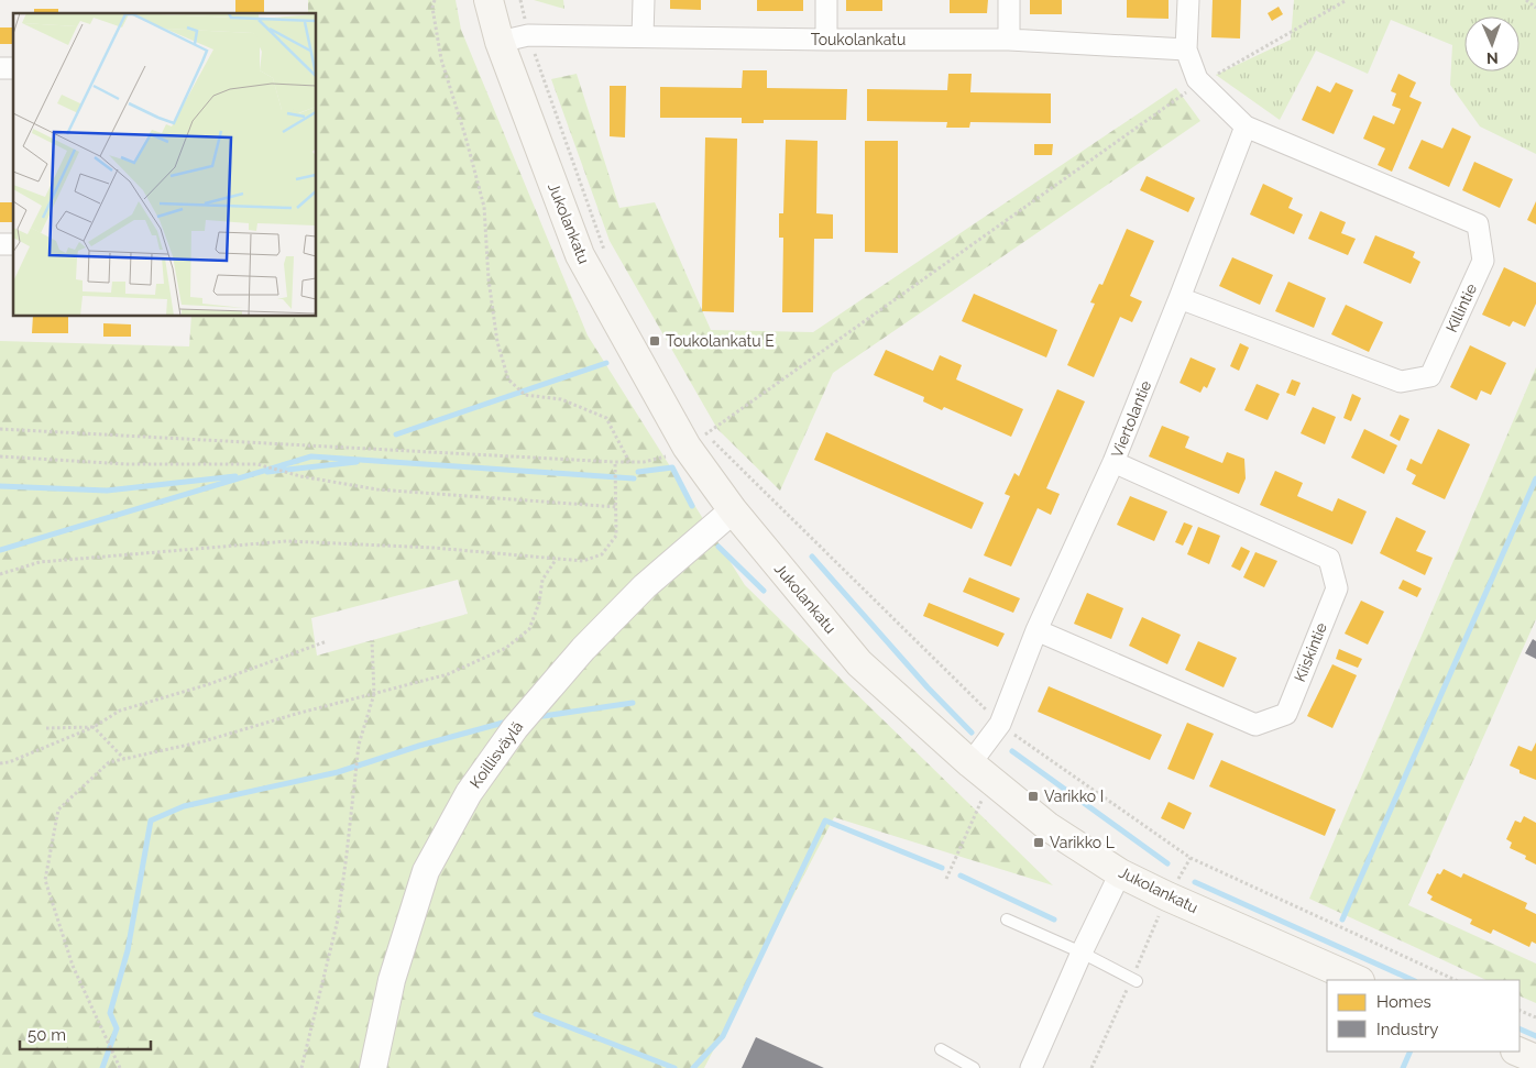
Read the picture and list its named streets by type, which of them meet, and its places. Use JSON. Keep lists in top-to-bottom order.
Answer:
{
  "streets": {
    "main road": ["Jukolankatu"],
    "street": [
      "Toukolankatu",
      "Killintie",
      "Viertolantie",
      "Kiiskintie",
      "Koillisväylä"
    ]
  },
  "crossings": [
    ["Toukolankatu", "Jukolankatu"],
    ["Jukolankatu", "Viertolantie"],
    ["Jukolankatu", "Koillisväylä"],
    ["Killintie", "Viertolantie"],
    ["Viertolantie", "Kiiskintie"]
  ],
  "places": {
    "transit": ["Toukolankatu E", "Varikko I", "Varikko L"]
  },
  "legend": ["Homes", "Industry"],
  "scale_bar": "50 m",
  "north": "bottom"
}
